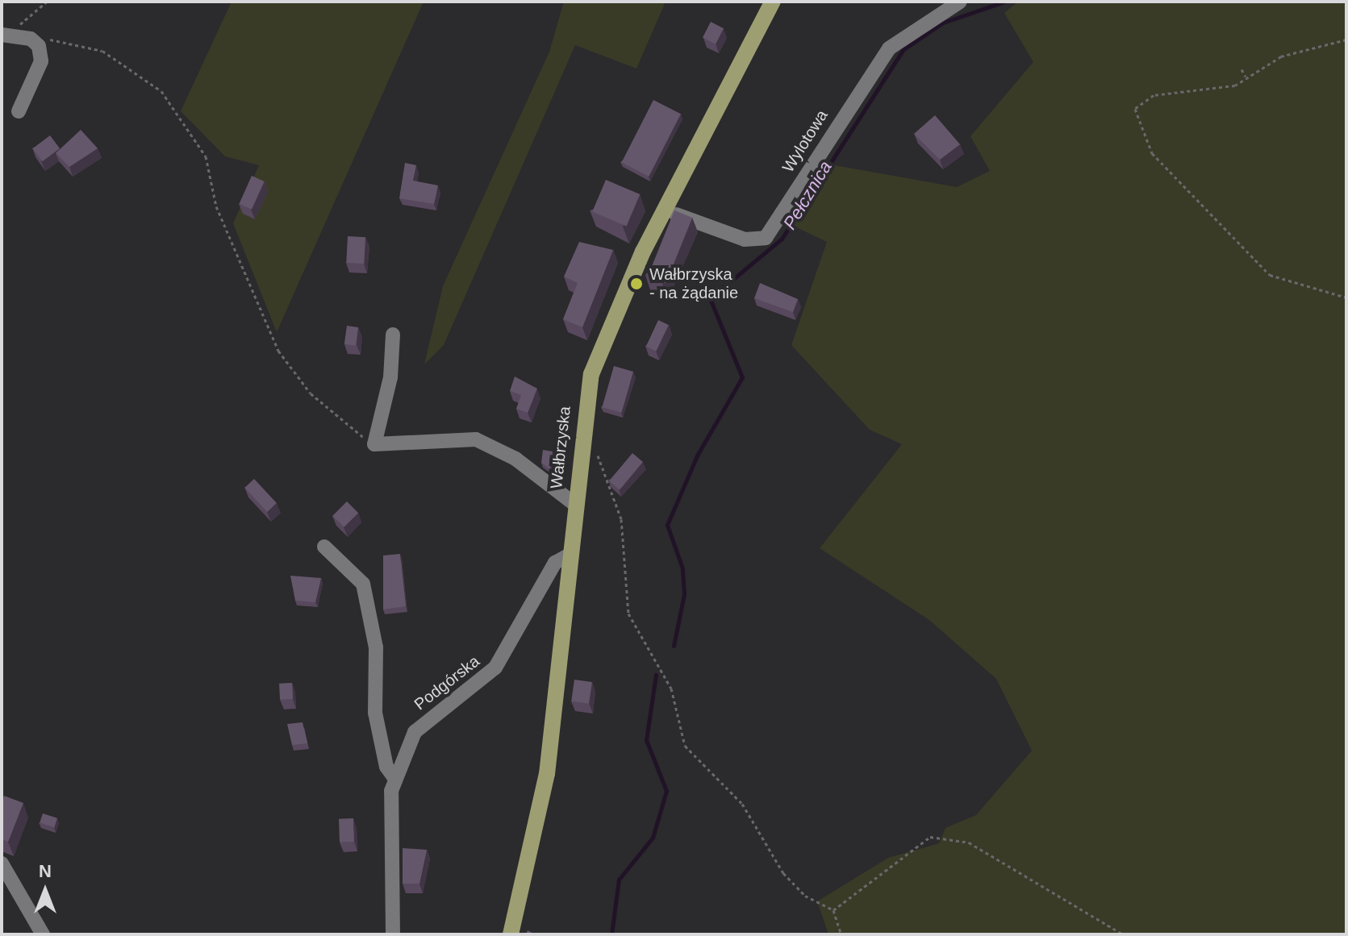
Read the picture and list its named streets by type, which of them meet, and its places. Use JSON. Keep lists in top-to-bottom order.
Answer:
{
  "streets": {
    "main road": ["Wałbrzyska"],
    "street": ["Wylotowa", "Podgórska"]
  },
  "crossings": [
    ["Wylotowa", "Wałbrzyska"],
    ["Wałbrzyska", "Podgórska"]
  ],
  "water": ["Pełcznica"],
  "places": ["Wałbrzyska - na żądanie"],
  "north": "top"
}
